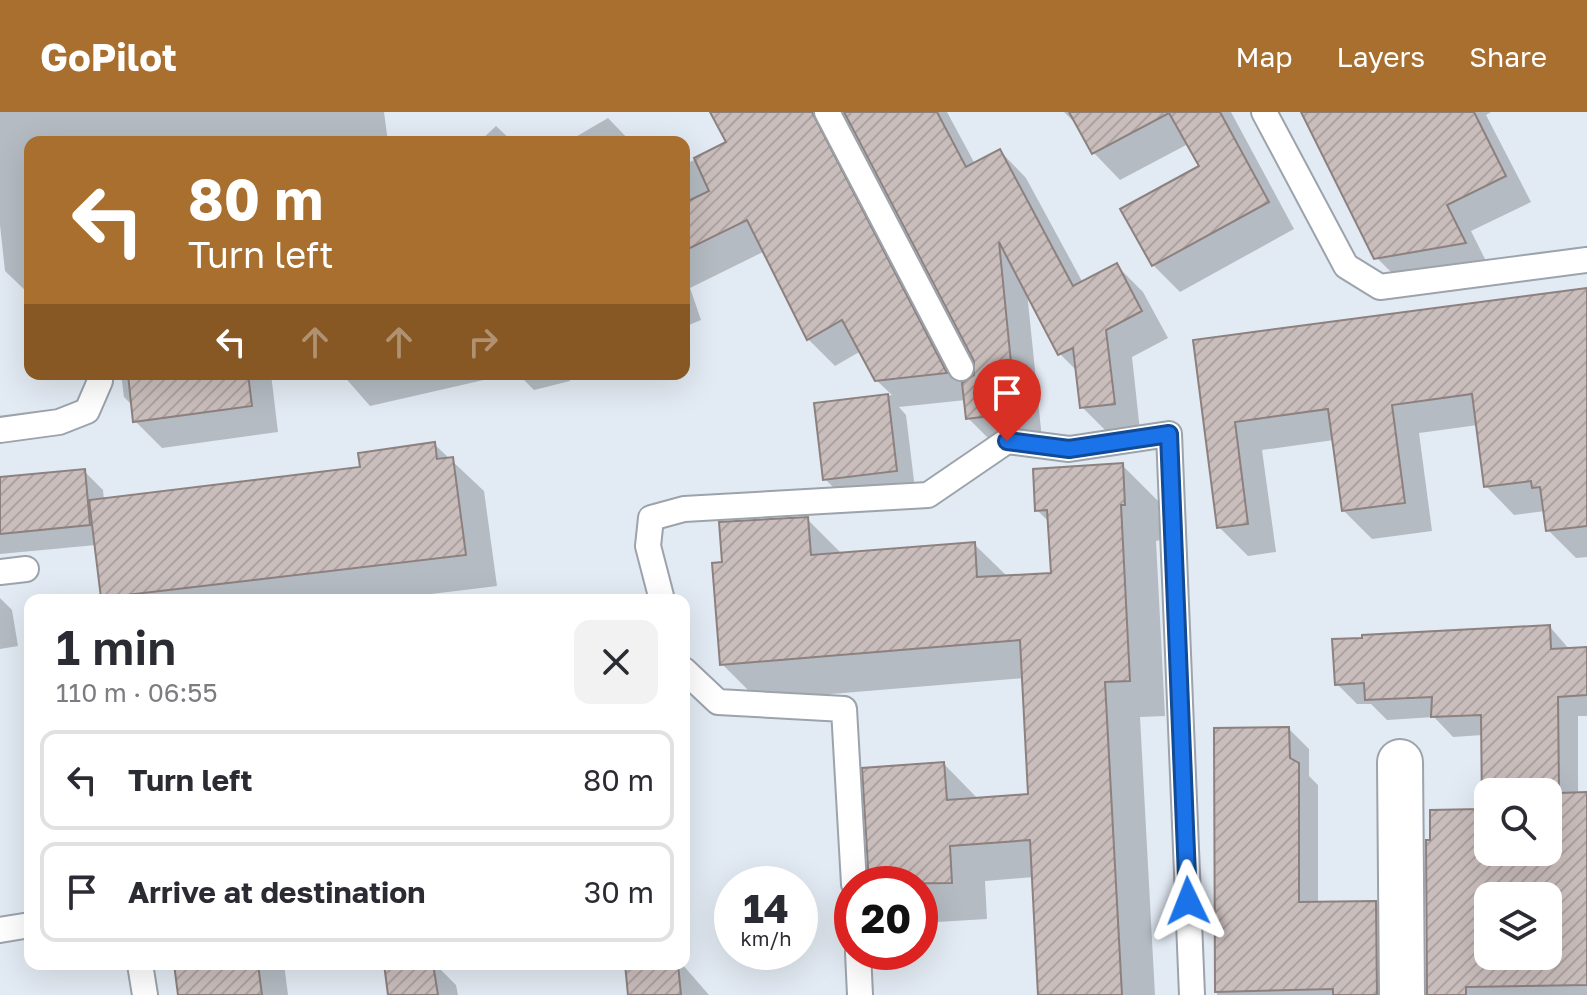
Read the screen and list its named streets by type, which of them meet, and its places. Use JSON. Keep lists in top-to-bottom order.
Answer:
{
  "page": {
    "header": "GoPilot",
    "nav": ["Map", "Layers", "Share"],
    "turn": ["80 m", "Turn left"],
    "heading": ["1 min", "110 m · 06:55"],
    "list": [
      {
        "name": "Turn left",
        "value": "80 m"
      },
      {
        "name": "Arrive at destination",
        "value": "30 m"
      }
    ],
    "speed": "14 km/h",
    "limit": "20"
  }
}
